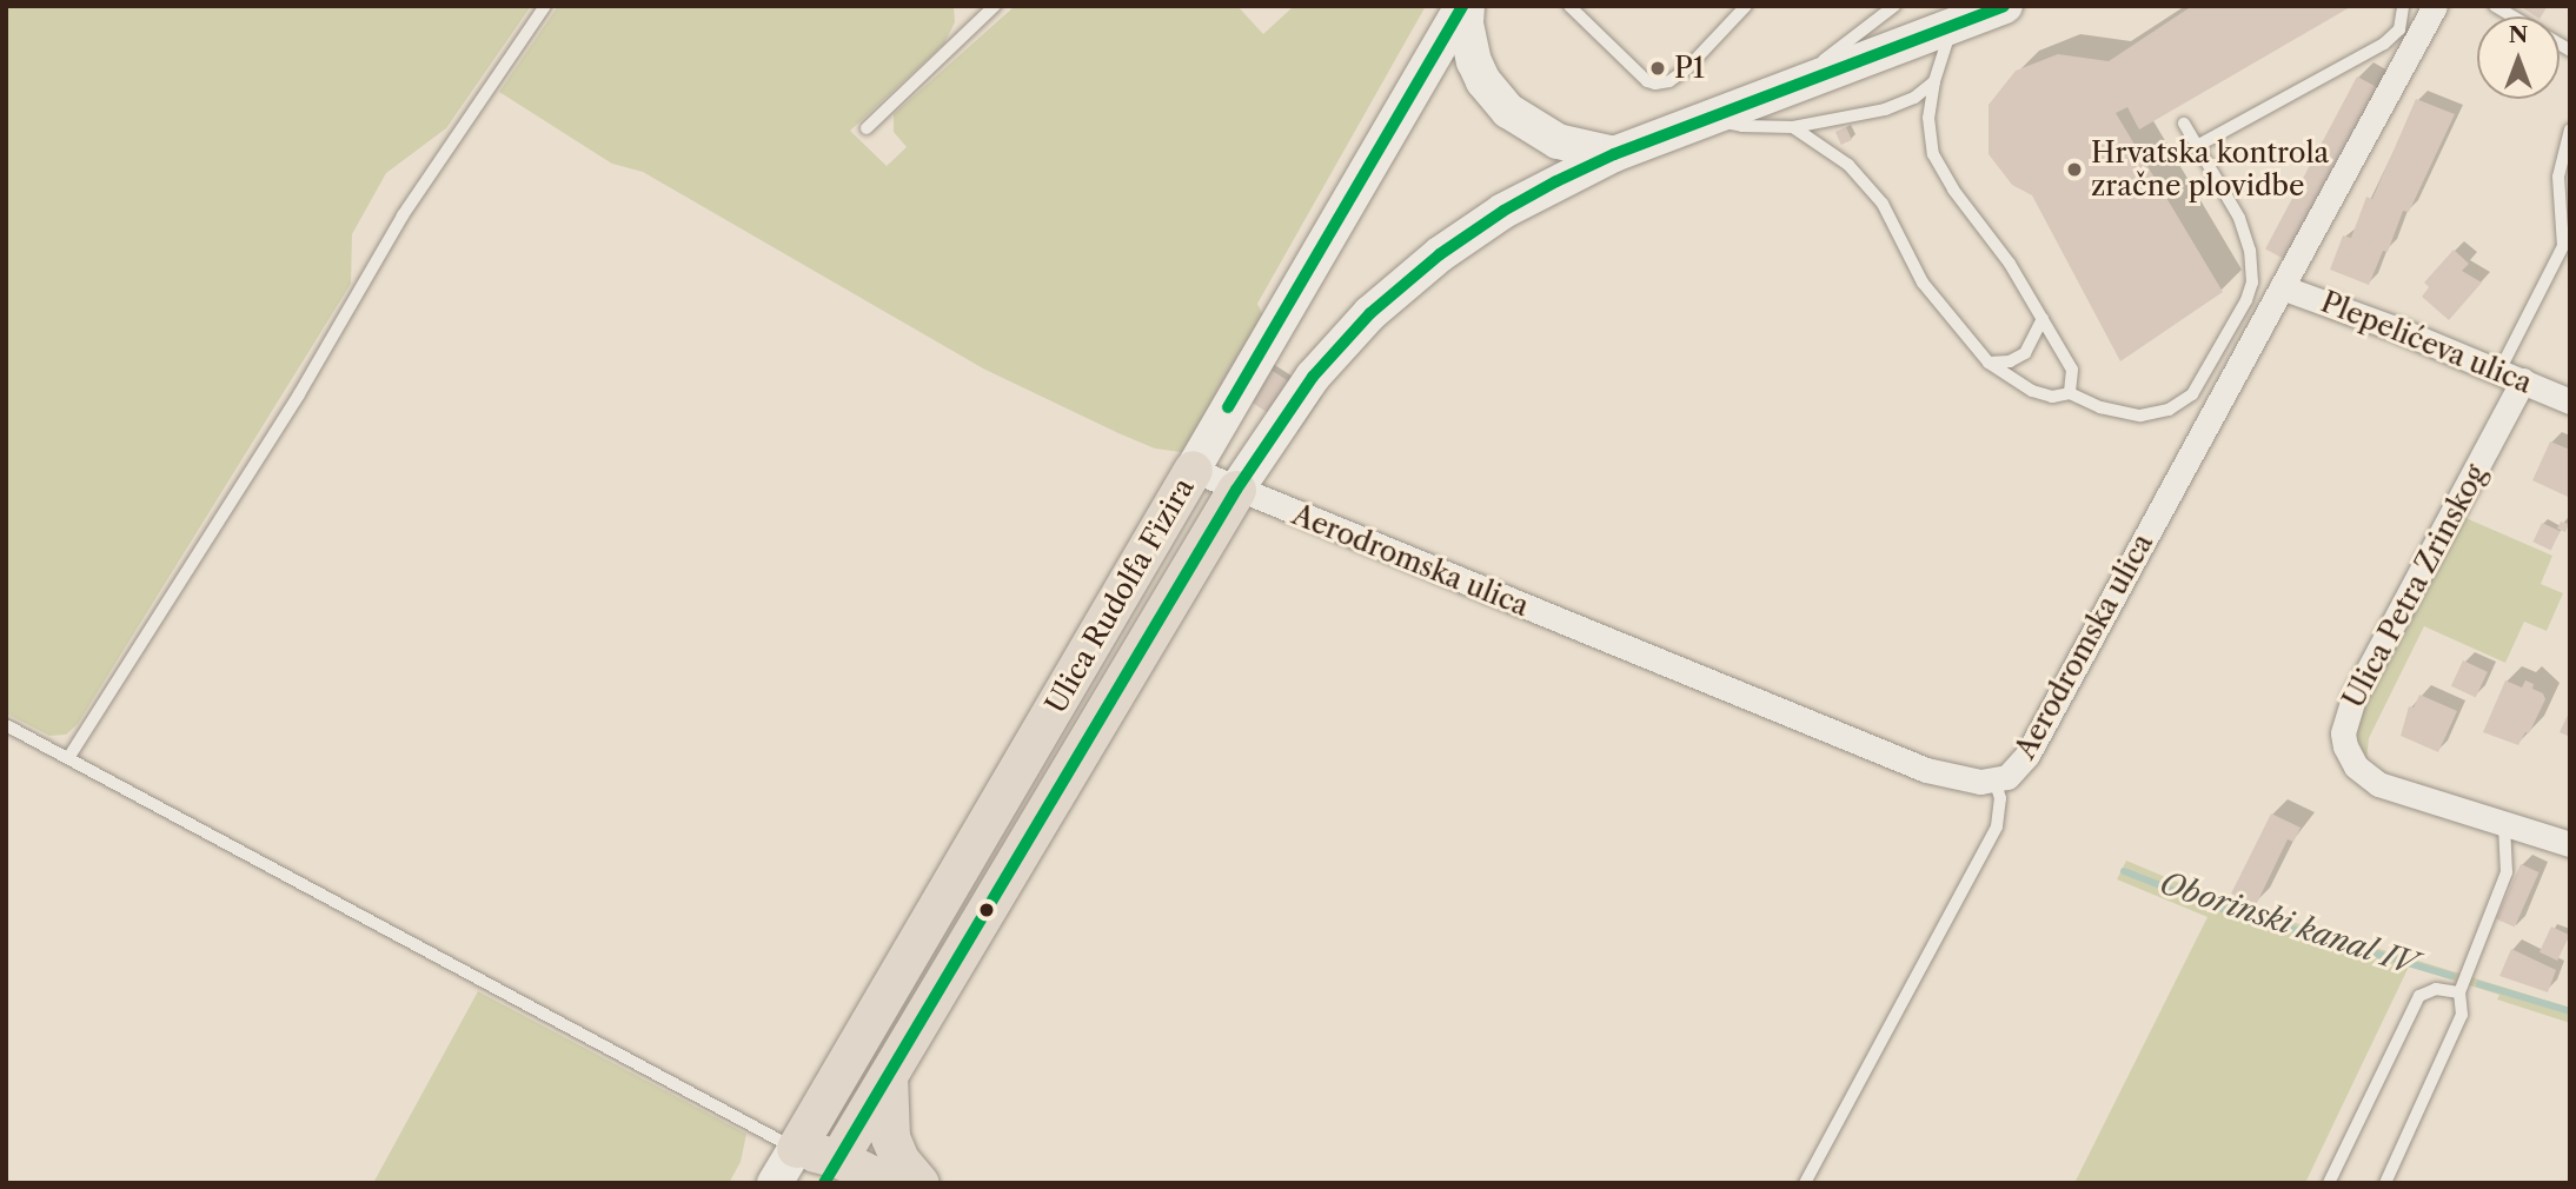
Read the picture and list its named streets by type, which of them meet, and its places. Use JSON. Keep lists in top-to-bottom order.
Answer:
{
  "streets": {
    "main road": ["Ulica Rudolfa Fizira"],
    "street": ["Plepelićeva ulica", "Aerodromska ulica", "Ulica Petra Zrinskog"]
  },
  "crossings": [
    ["Plepelićeva ulica", "Aerodromska ulica"],
    ["Plepelićeva ulica", "Ulica Petra Zrinskog"],
    ["Aerodromska ulica", "Ulica Rudolfa Fizira"]
  ],
  "water": ["Oborinski kanal IV"],
  "places": ["P1", "Hrvatska kontrola zračne plovidbe"],
  "north": "top"
}
